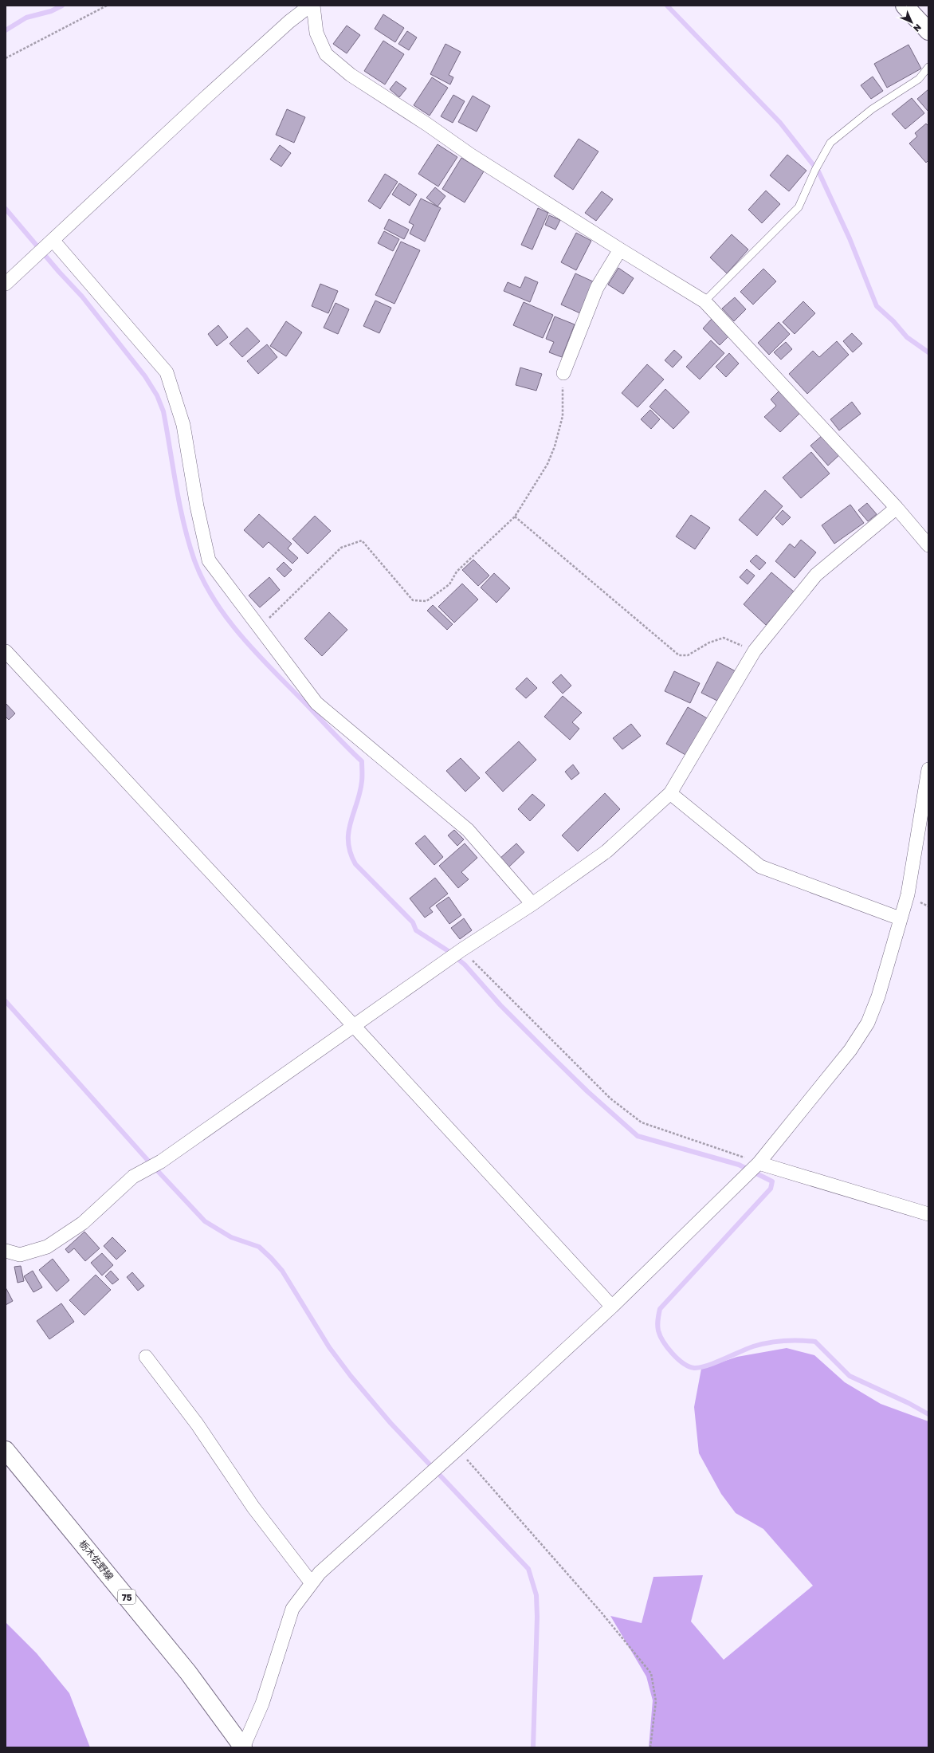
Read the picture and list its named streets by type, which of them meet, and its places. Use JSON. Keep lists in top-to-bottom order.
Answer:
{
  "streets": {
    "main road": ["栃木佐野線", "75"]
  },
  "north": "bottom right"
}
